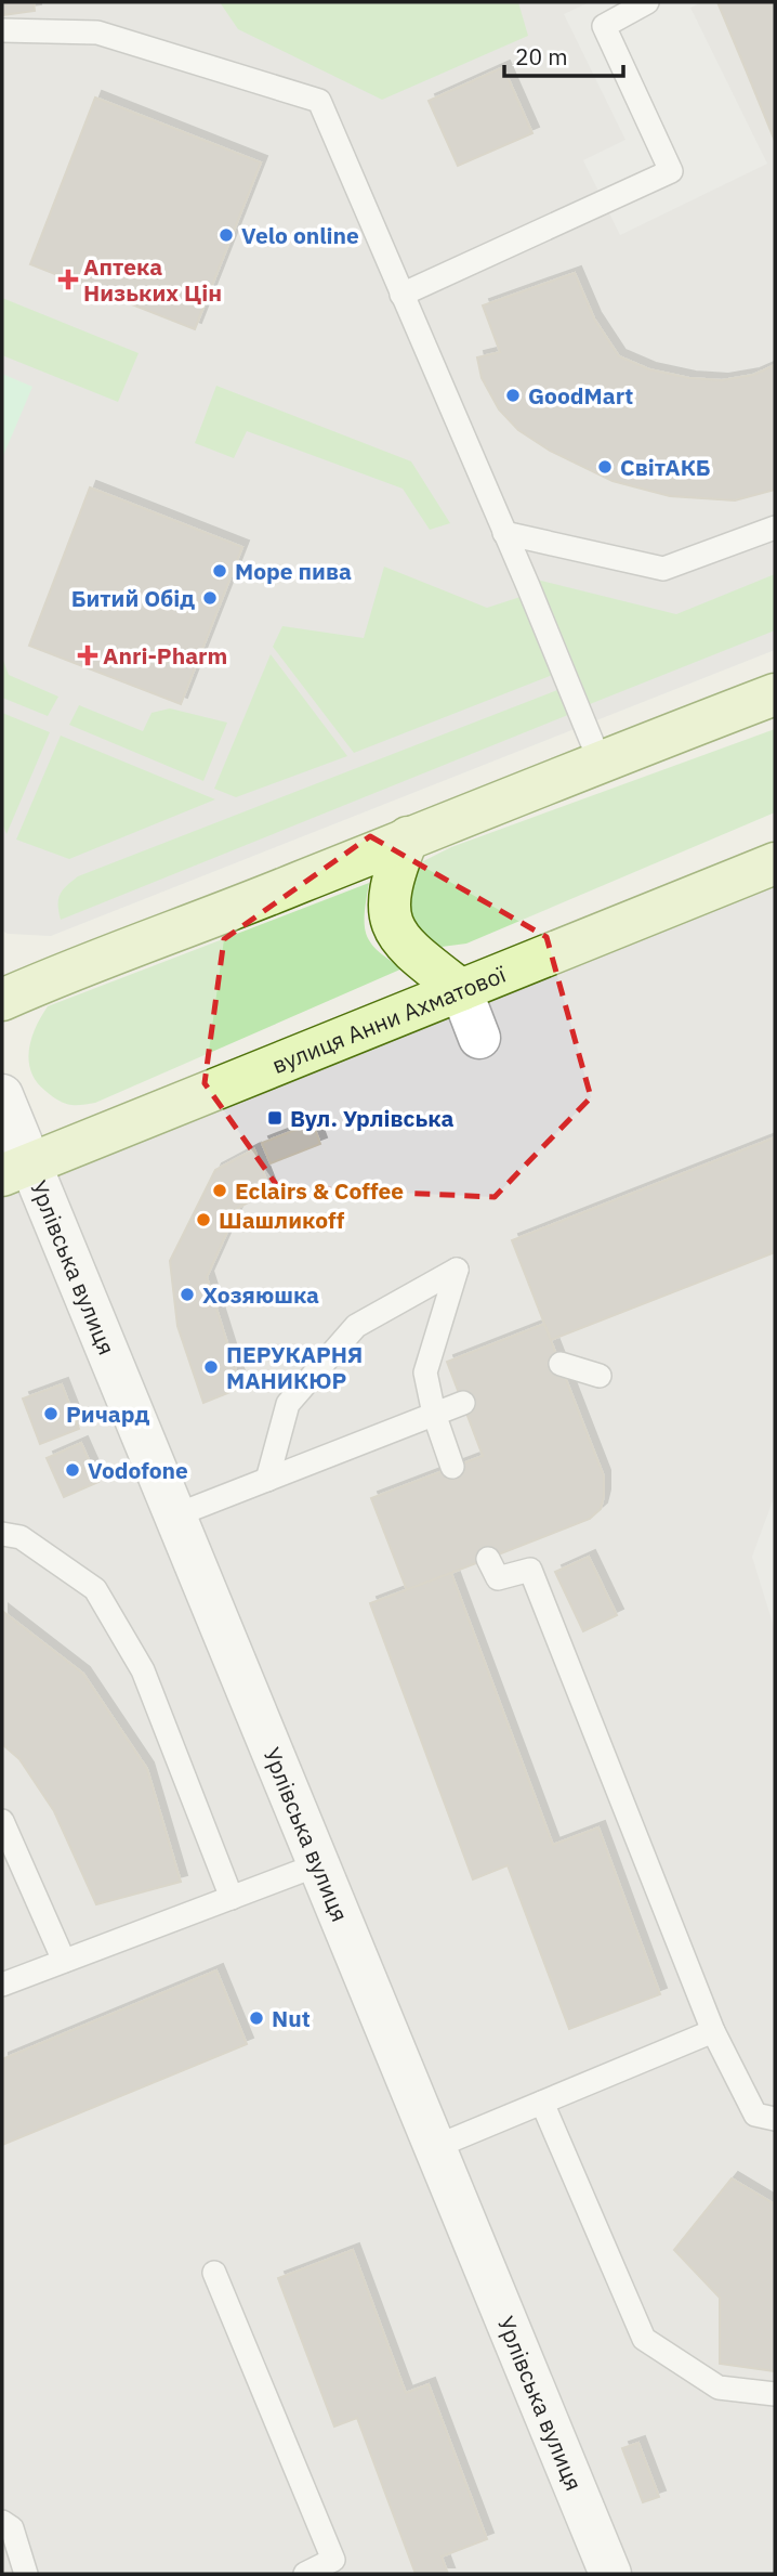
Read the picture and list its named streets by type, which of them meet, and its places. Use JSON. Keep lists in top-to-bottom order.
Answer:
{
  "streets": {
    "main road": ["вулиця Анни Ахматової"],
    "street": ["Урлівська вулиця"]
  },
  "crossings": [
    ["вулиця Анни Ахматової", "Урлівська вулиця"]
  ],
  "places": {
    "other": [
      "Velo online",
      "GoodMart",
      "СвітАКБ",
      "Море пива",
      "Битий Обід",
      "Eclairs & Coffee",
      "Шашликоff",
      "Хозяюшка",
      "ПЕРУКАРНЯ МАНИКЮР",
      "Ричард",
      "Vodofone",
      "Nut"
    ],
    "health": ["Аптека Низьких Цін", "Anri-Pharm"],
    "transit": ["Вул. Урлівська"]
  },
  "scale_bar": "20 m"
}
